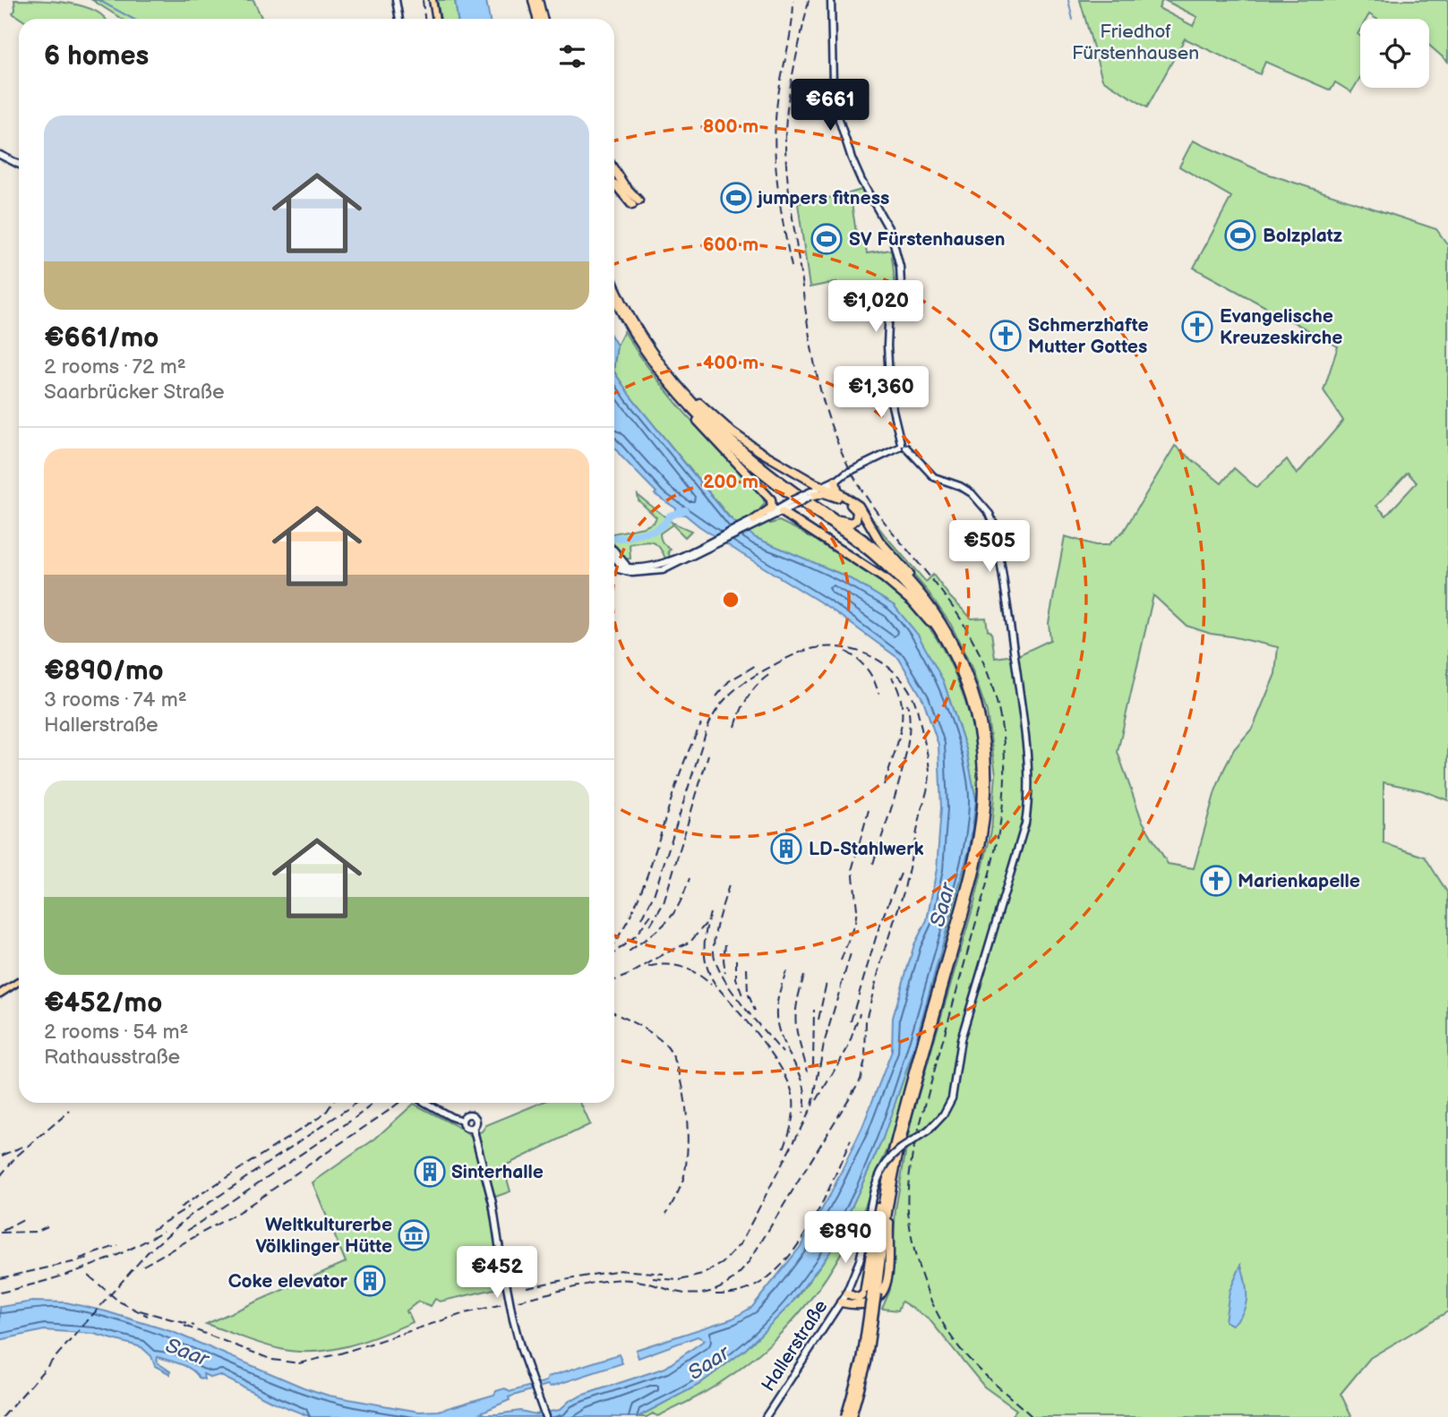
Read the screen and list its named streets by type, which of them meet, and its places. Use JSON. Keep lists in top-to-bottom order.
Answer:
{
  "streets": {
    "street": ["Hallerstraße"]
  },
  "water": ["Saar"],
  "parks": ["Friedhof Fürstenhausen"],
  "places": {
    "sports": ["jumpers fitness", "Bolzplatz", "SV Fürstenhausen"],
    "church": ["Evangelische Kreuzeskirche", "Schmerzhafte Mutter Gottes", "Marienkapelle"],
    "building": ["LD-Stahlwerk", "Sinterhalle", "Coke elevator"],
    "museum": ["Weltkulturerbe Völklinger Hütte"]
  },
  "page": {
    "heading": "6 homes",
    "price": [
      "€661",
      "€1,020",
      "€1,360",
      "€505",
      "€890",
      "€452"
    ],
    "list": [
      {
        "name": "€661/mo",
        "note": "2 rooms · 72 m² · Saarbrücker Straße"
      },
      {
        "name": "€890/mo",
        "note": "3 rooms · 74 m² · Hallerstraße"
      },
      {
        "name": "€452/mo",
        "note": "2 rooms · 54 m² · Rathausstraße"
      }
    ]
  },
  "rings": [
    "800 m",
    "600 m",
    "400 m",
    "200 m"
  ]
}
